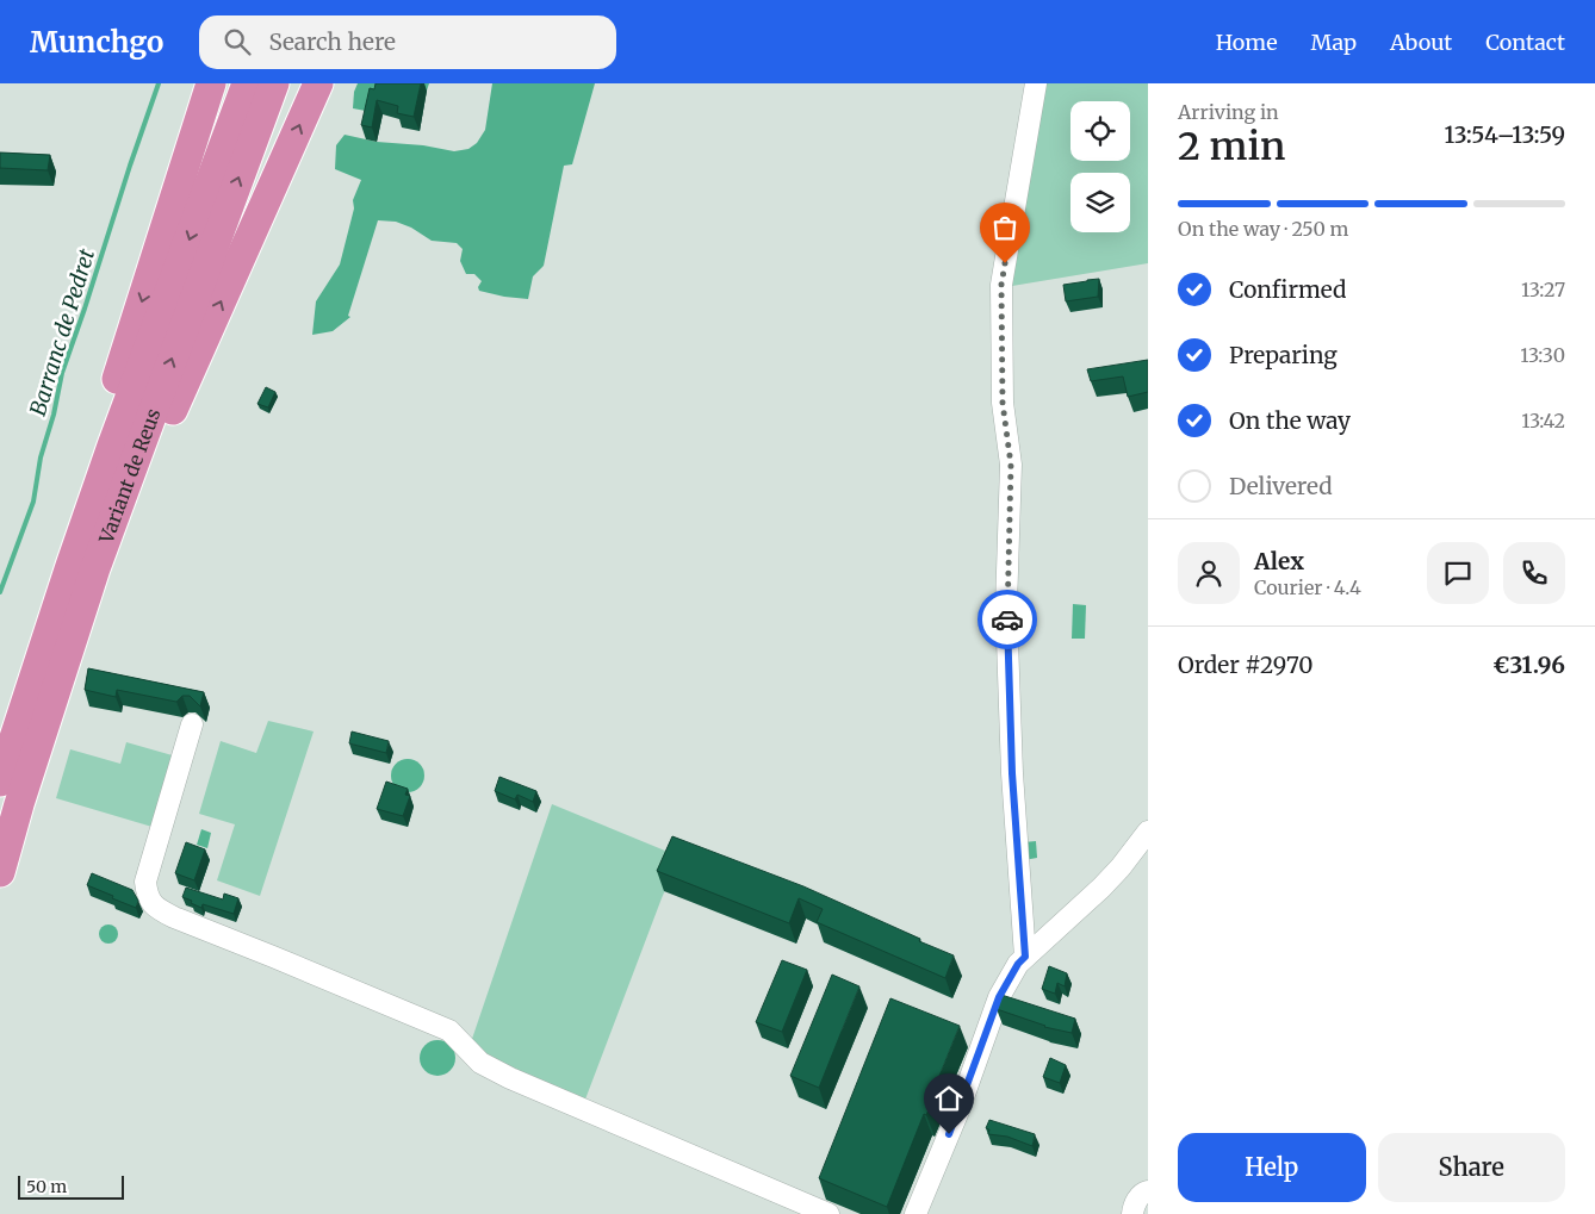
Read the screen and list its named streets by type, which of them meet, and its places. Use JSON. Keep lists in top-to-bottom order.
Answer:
{
  "streets": {
    "highway": ["Variant de Reus"]
  },
  "water": ["Barranc de Pedret"],
  "scale_bar": "50 m",
  "page": {
    "header": "Munchgo",
    "search": "Search here",
    "nav": [
      "Home",
      "Map",
      "About",
      "Contact"
    ],
    "heading": ["2 min", "Arriving in", "13:54–13:59"],
    "panel": [
      "Alex",
      "Courier · 4.4",
      "Order #2970",
      "€31.96"
    ],
    "bar": "On the way · 250 m",
    "list": [
      ["Confirmed", "13:27"],
      ["Preparing", "13:30"],
      ["On the way", "13:42"],
      "Delivered"
    ],
    "buttons": ["Help", "Share"],
    "scale": "50 m"
  }
}
